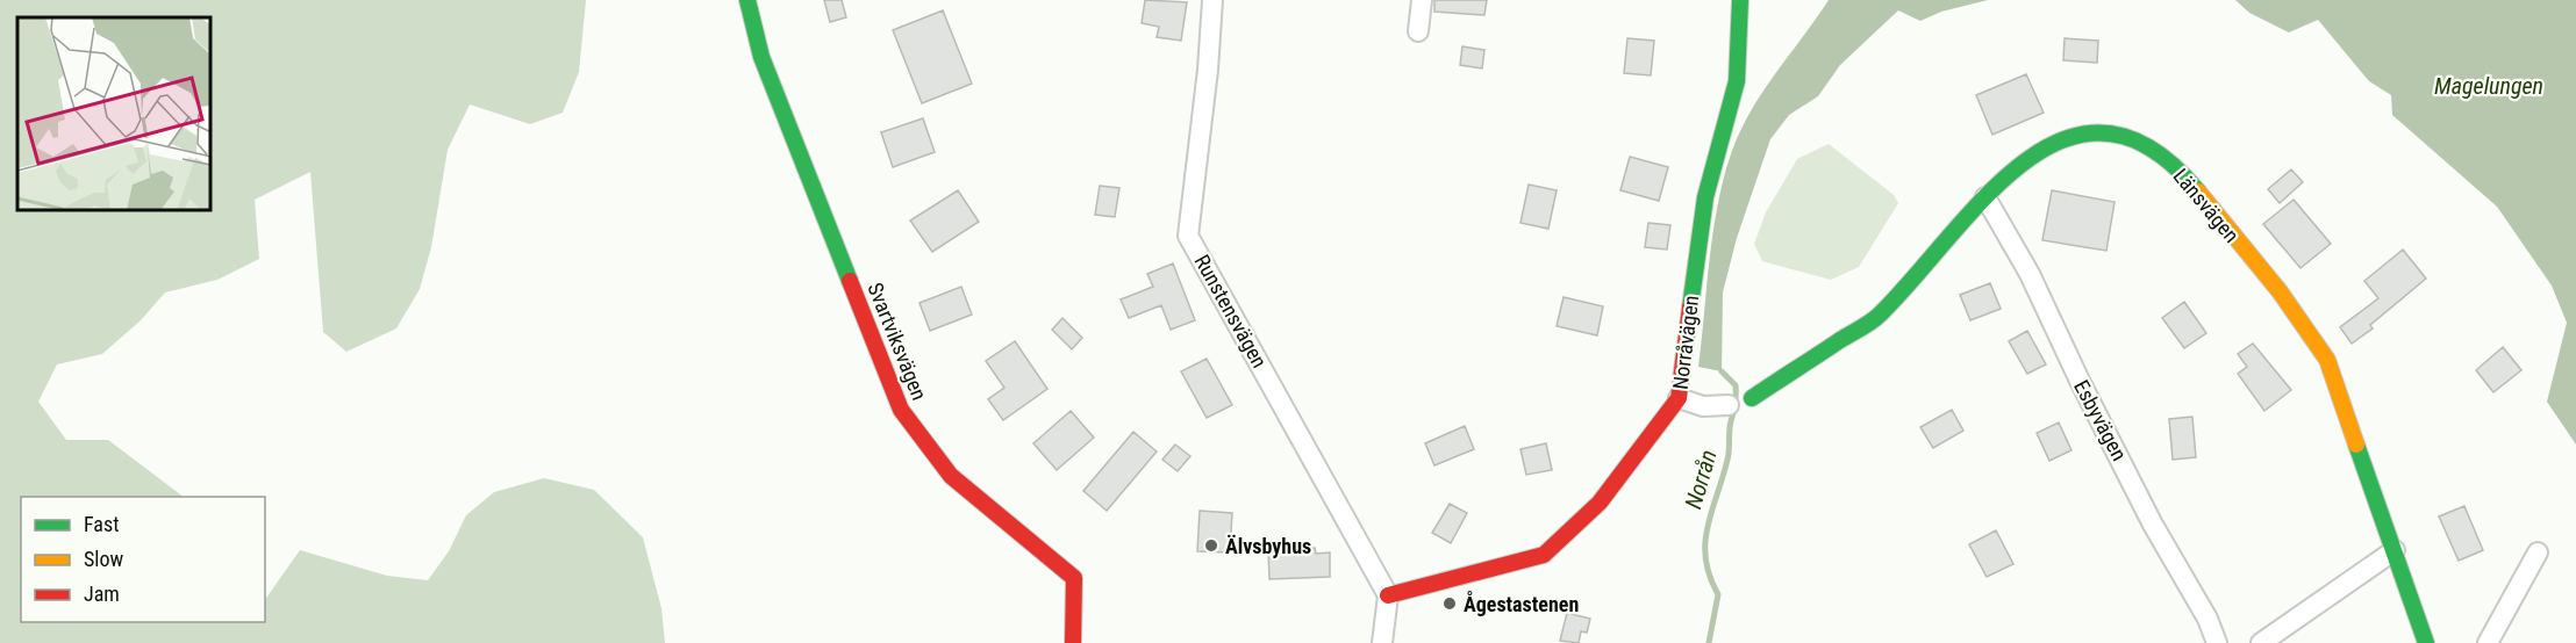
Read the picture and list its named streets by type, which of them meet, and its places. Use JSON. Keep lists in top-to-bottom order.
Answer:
{
  "streets": {
    "street": [
      "Länsvägen",
      "Runstensvägen",
      "Svartviksvägen",
      "Norråvägen",
      "Esbyvägen"
    ]
  },
  "crossings": [
    ["Länsvägen", "Esbyvägen"],
    ["Runstensvägen", "Norråvägen"]
  ],
  "water": ["Magelungen", "Norrån"],
  "places": ["Älvsbyhus", "Ågestastenen"],
  "legend": ["Fast", "Slow", "Jam"]
}
